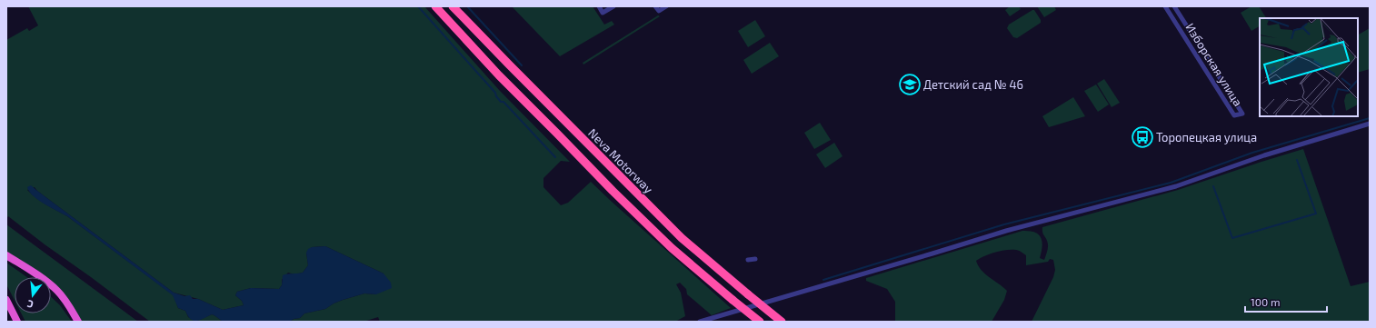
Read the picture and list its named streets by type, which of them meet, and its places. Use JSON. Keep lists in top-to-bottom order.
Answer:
{
  "streets": {
    "highway": ["Neva Motorway"],
    "street": ["Изборская улица"]
  },
  "places": {
    "school or university": ["Детский сад № 46"],
    "bus stop": ["Торопецкая улица"]
  },
  "scale_bar": "100 m",
  "north": "bottom"
}
